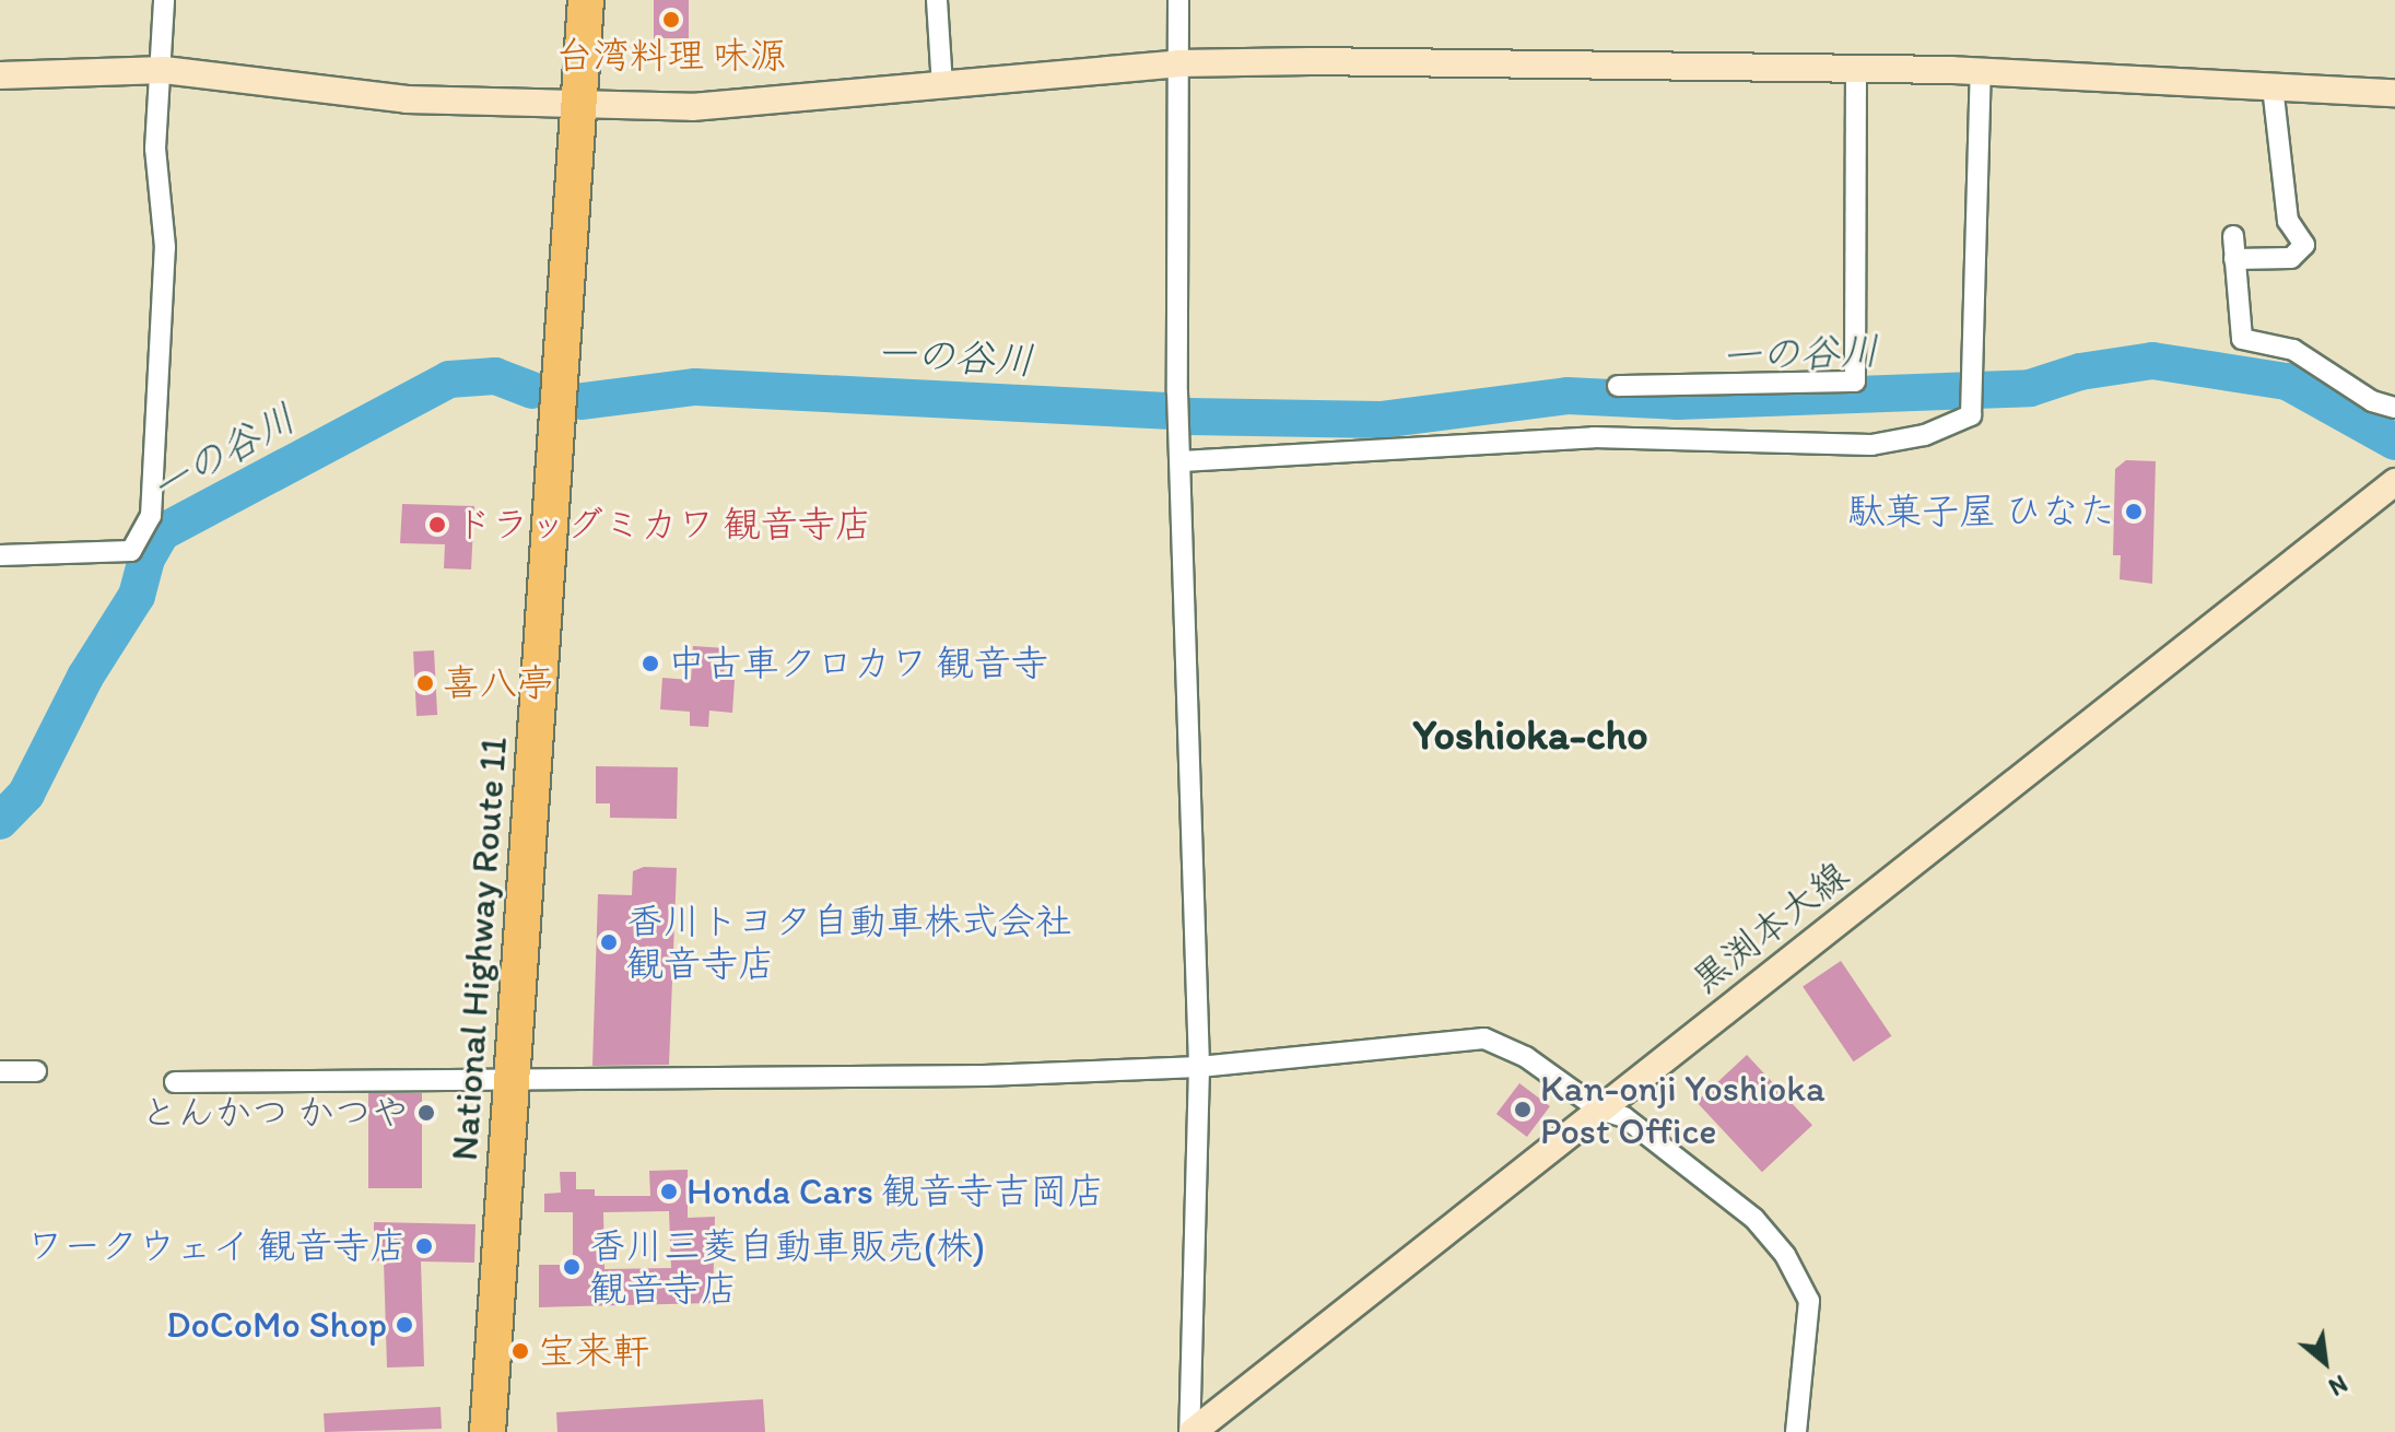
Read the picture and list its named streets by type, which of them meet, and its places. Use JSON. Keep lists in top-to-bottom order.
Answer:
{
  "streets": {
    "highway": ["National Highway Route 11"],
    "street": ["黒渕本大線"]
  },
  "districts": ["Yoshioka-cho"],
  "water": ["一の谷川"],
  "places": [
    "台湾料理 味源",
    "駄菓子屋 ひなた",
    "ドラッグミカワ 観音寺店",
    "中古車クロカワ 観音寺",
    "喜八亭",
    "香川トヨタ自動車株式会社 観音寺店",
    "Kan-onji Yoshioka Post Office",
    "とんかつ かつや",
    "Honda Cars 観音寺吉岡店",
    "ワークウェイ 観音寺店",
    "香川三菱自動車販売(株) 観音寺店",
    "DoCoMo Shop",
    "宝来軒"
  ],
  "north": "bottom right"
}
